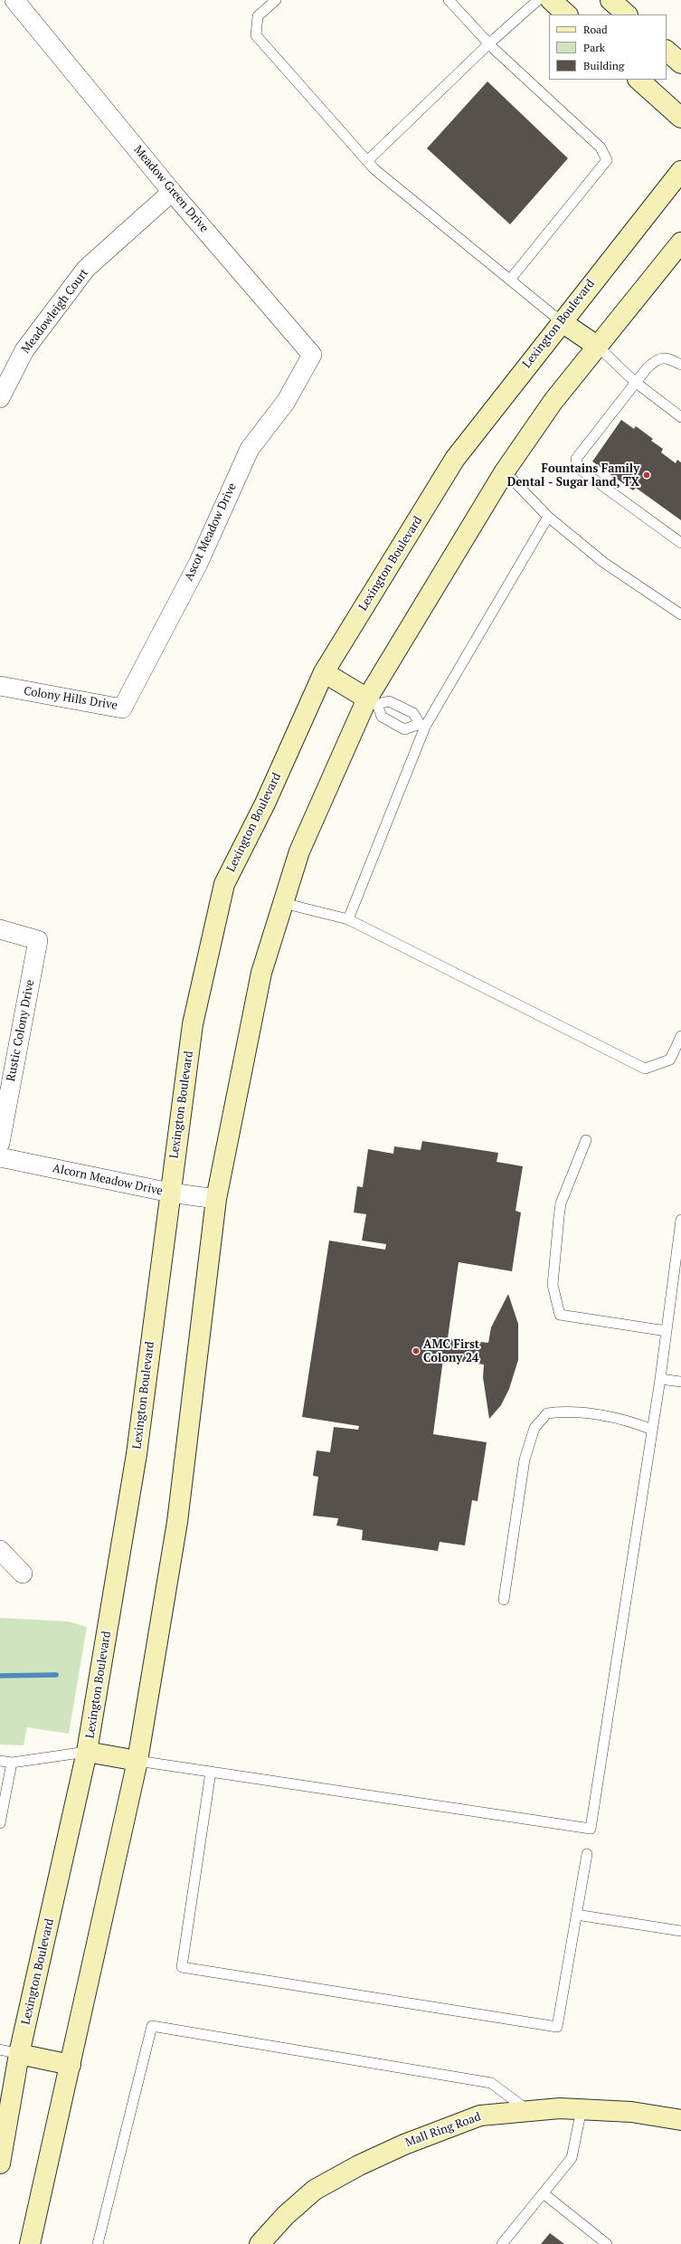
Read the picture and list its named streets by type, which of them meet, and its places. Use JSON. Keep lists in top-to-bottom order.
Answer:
{
  "streets": {
    "main road": ["Lexington Boulevard", "Mall Ring Road"],
    "street": [
      "Meadow Green Drive",
      "Meadowleigh Court",
      "Ascot Meadow Drive",
      "Colony Hills Drive",
      "Rustic Colony Drive",
      "Alcorn Meadow Drive"
    ]
  },
  "crossings": [
    ["Meadow Green Drive", "Meadowleigh Court"],
    ["Meadow Green Drive", "Ascot Meadow Drive"],
    ["Lexington Boulevard", "Alcorn Meadow Drive"],
    ["Ascot Meadow Drive", "Colony Hills Drive"]
  ],
  "places": ["Fountains Family Dental - Sugar land, TX", "AMC First Colony 24"],
  "legend": ["Road", "Park", "Building"]
}
